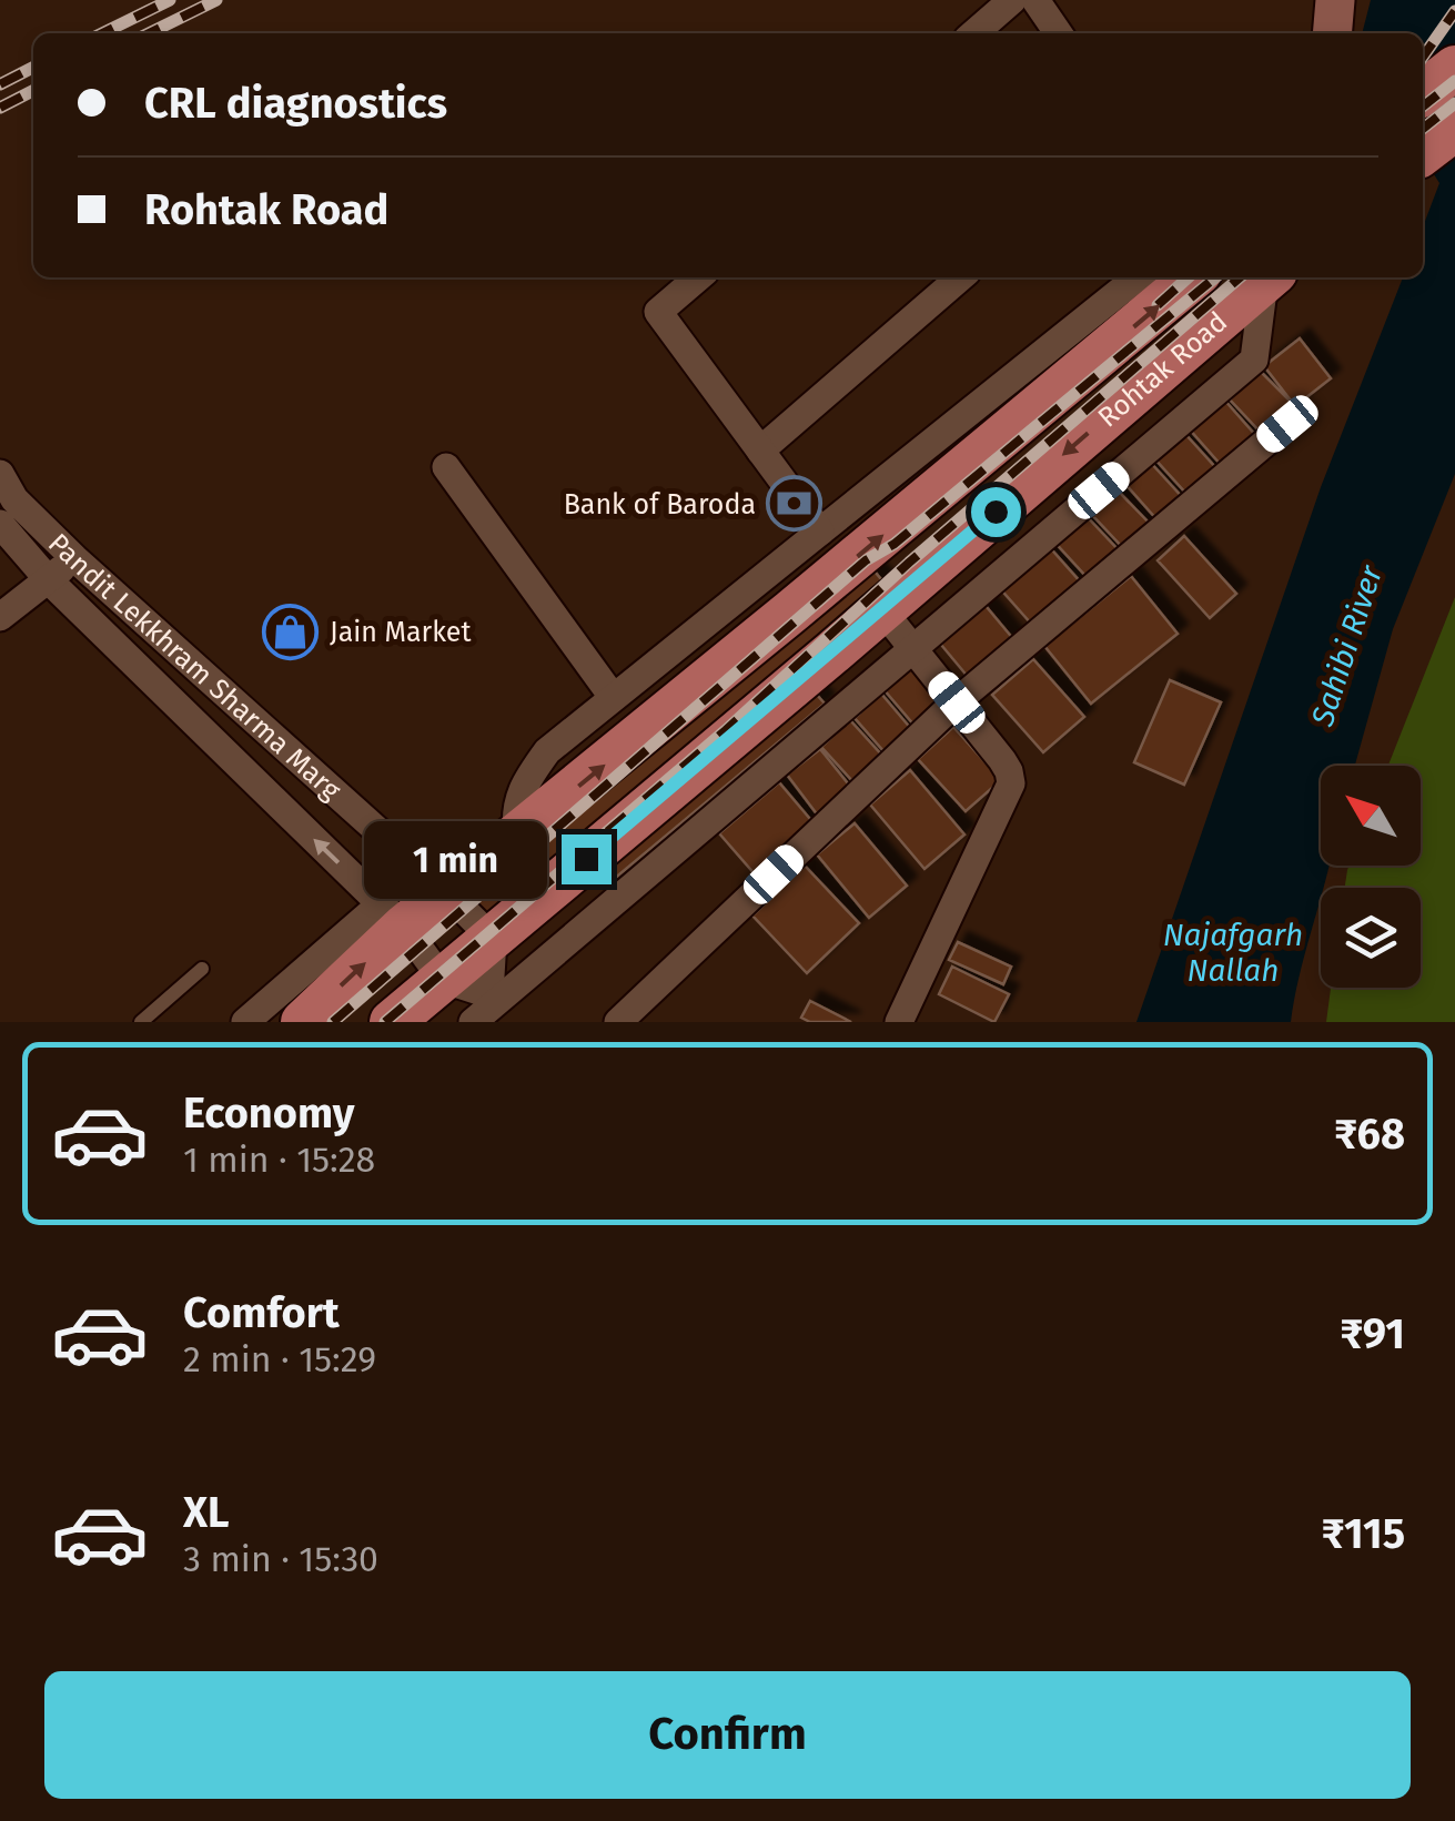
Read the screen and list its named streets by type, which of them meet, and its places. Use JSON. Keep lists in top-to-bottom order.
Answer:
{
  "streets": {
    "main road": ["Rohtak Road"],
    "street": ["Pandit Lekkhram Sharma Marg"]
  },
  "crossings": [
    ["Rohtak Road", "Pandit Lekkhram Sharma Marg"]
  ],
  "water": ["Sahibi River", "Najafgarh Nallah"],
  "places": {
    "bank": ["Bank of Baroda"],
    "shop": ["Jain Market"]
  },
  "north": "top left",
  "page": {
    "banner": ["CRL diagnostics", "Rohtak Road"],
    "bubble": "1 min",
    "list": [
      {
        "name": "Economy",
        "note": "1 min · 15:28",
        "value": "₹68"
      },
      {
        "name": "Comfort",
        "note": "2 min · 15:29",
        "value": "₹91"
      },
      {
        "name": "XL",
        "note": "3 min · 15:30",
        "value": "₹115"
      }
    ],
    "buttons": "Confirm"
  }
}
